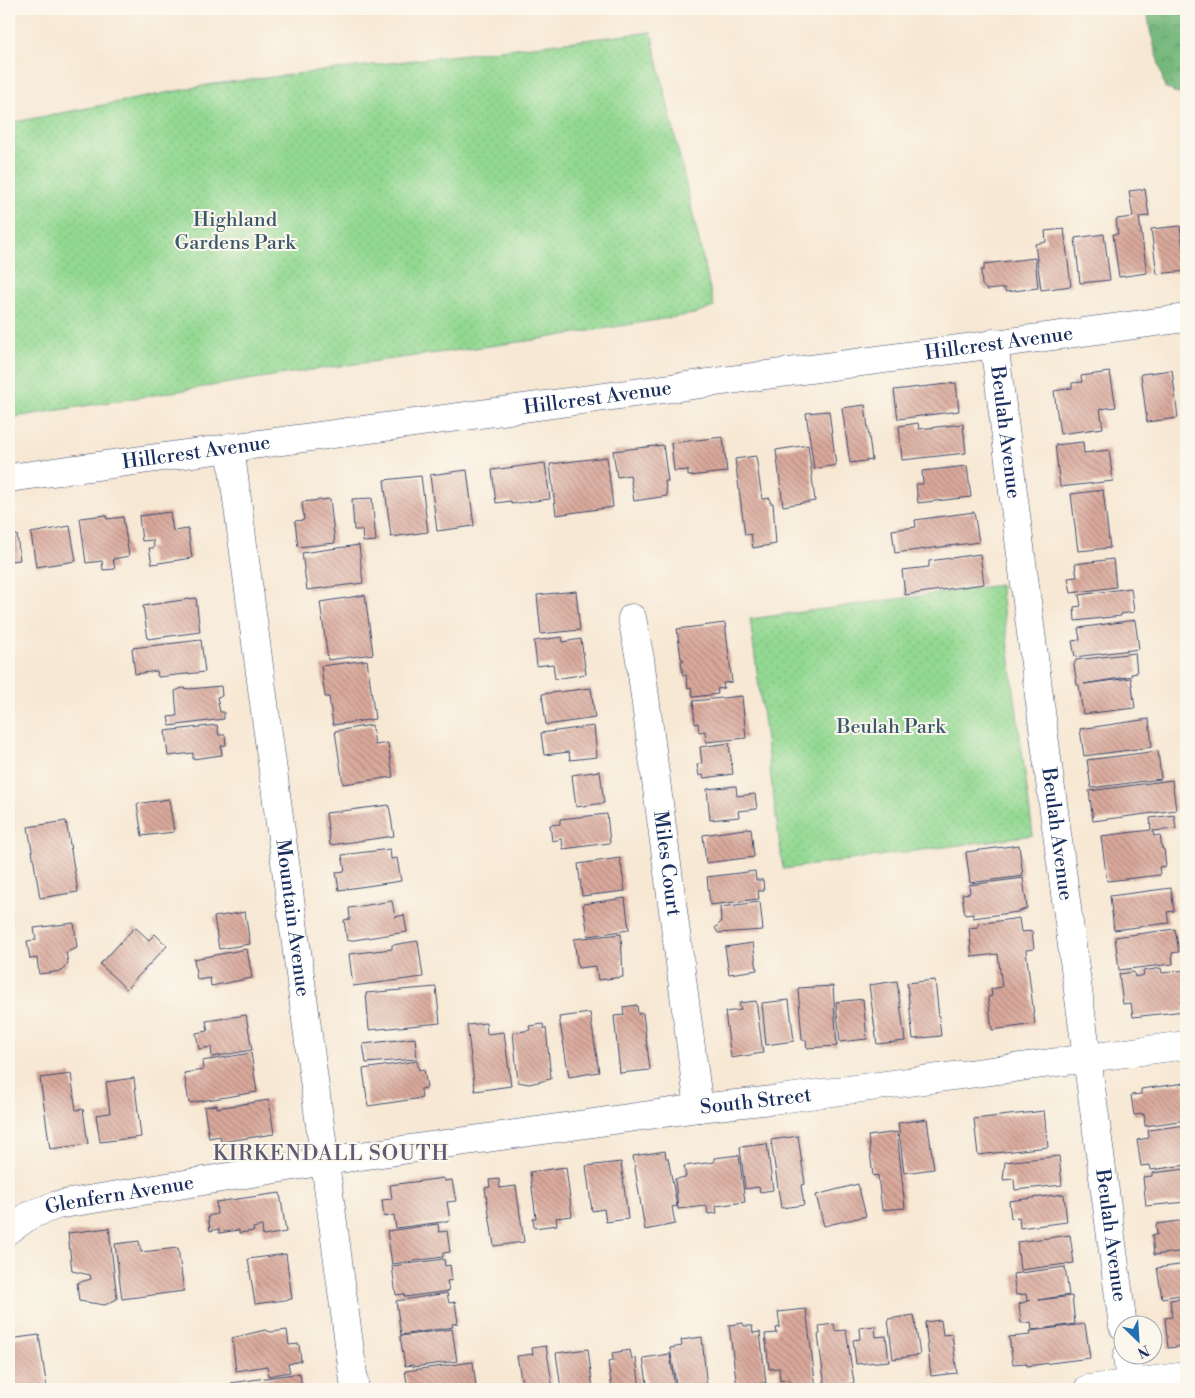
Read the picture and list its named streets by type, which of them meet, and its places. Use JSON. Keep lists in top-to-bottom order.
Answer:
{
  "streets": {
    "street": [
      "Hillcrest Avenue",
      "Beulah Avenue",
      "Miles Court",
      "Mountain Avenue",
      "South Street",
      "Glenfern Avenue"
    ]
  },
  "crossings": [
    ["Hillcrest Avenue", "Beulah Avenue"],
    ["Hillcrest Avenue", "Mountain Avenue"],
    ["Beulah Avenue", "South Street"],
    ["Miles Court", "South Street"],
    ["Mountain Avenue", "South Street"],
    ["Mountain Avenue", "Glenfern Avenue"],
    ["South Street", "Glenfern Avenue"]
  ],
  "districts": ["KIRKENDALL SOUTH"],
  "parks": ["Highland Gardens Park", "Beulah Park"],
  "north": "bottom right"
}
